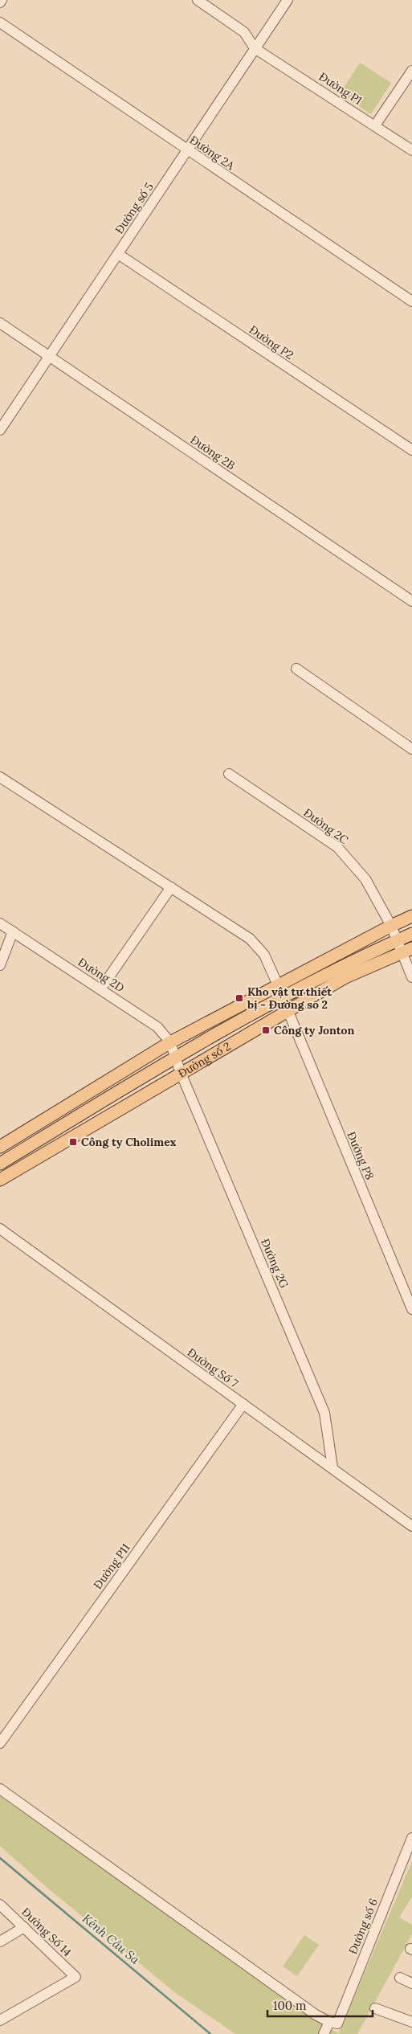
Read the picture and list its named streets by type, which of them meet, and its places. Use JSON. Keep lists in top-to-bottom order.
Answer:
{
  "streets": {
    "main road": ["Đường số 2"],
    "street": [
      "Đường P1",
      "Đường 2A",
      "Đường số 5",
      "Đường P2",
      "Đường 2B",
      "Đường 2C",
      "Đường 2D",
      "Đường P8",
      "Đường 2G",
      "Đường Số 7",
      "Đường P11",
      "Đường số 6",
      "Đường Số 14"
    ]
  },
  "crossings": [
    ["Đường P1", "Đường số 5"],
    ["Đường 2A", "Đường số 5"],
    ["Đường số 5", "Đường P2"],
    ["Đường số 5", "Đường 2B"],
    ["Đường 2C", "Đường số 2"],
    ["Đường 2D", "Đường số 2"],
    ["Đường 2D", "Đường 2G"],
    ["Đường số 2", "Đường P8"],
    ["Đường số 2", "Đường 2G"],
    ["Đường 2G", "Đường Số 7"],
    ["Đường Số 7", "Đường P11"]
  ],
  "water": ["Kênh Cầu Sa"],
  "places": {
    "transit": ["Kho vật tư thiết bị - Đường số 2", "Công ty Jonton", "Công ty Cholimex"]
  },
  "scale_bar": "100 m"
}
